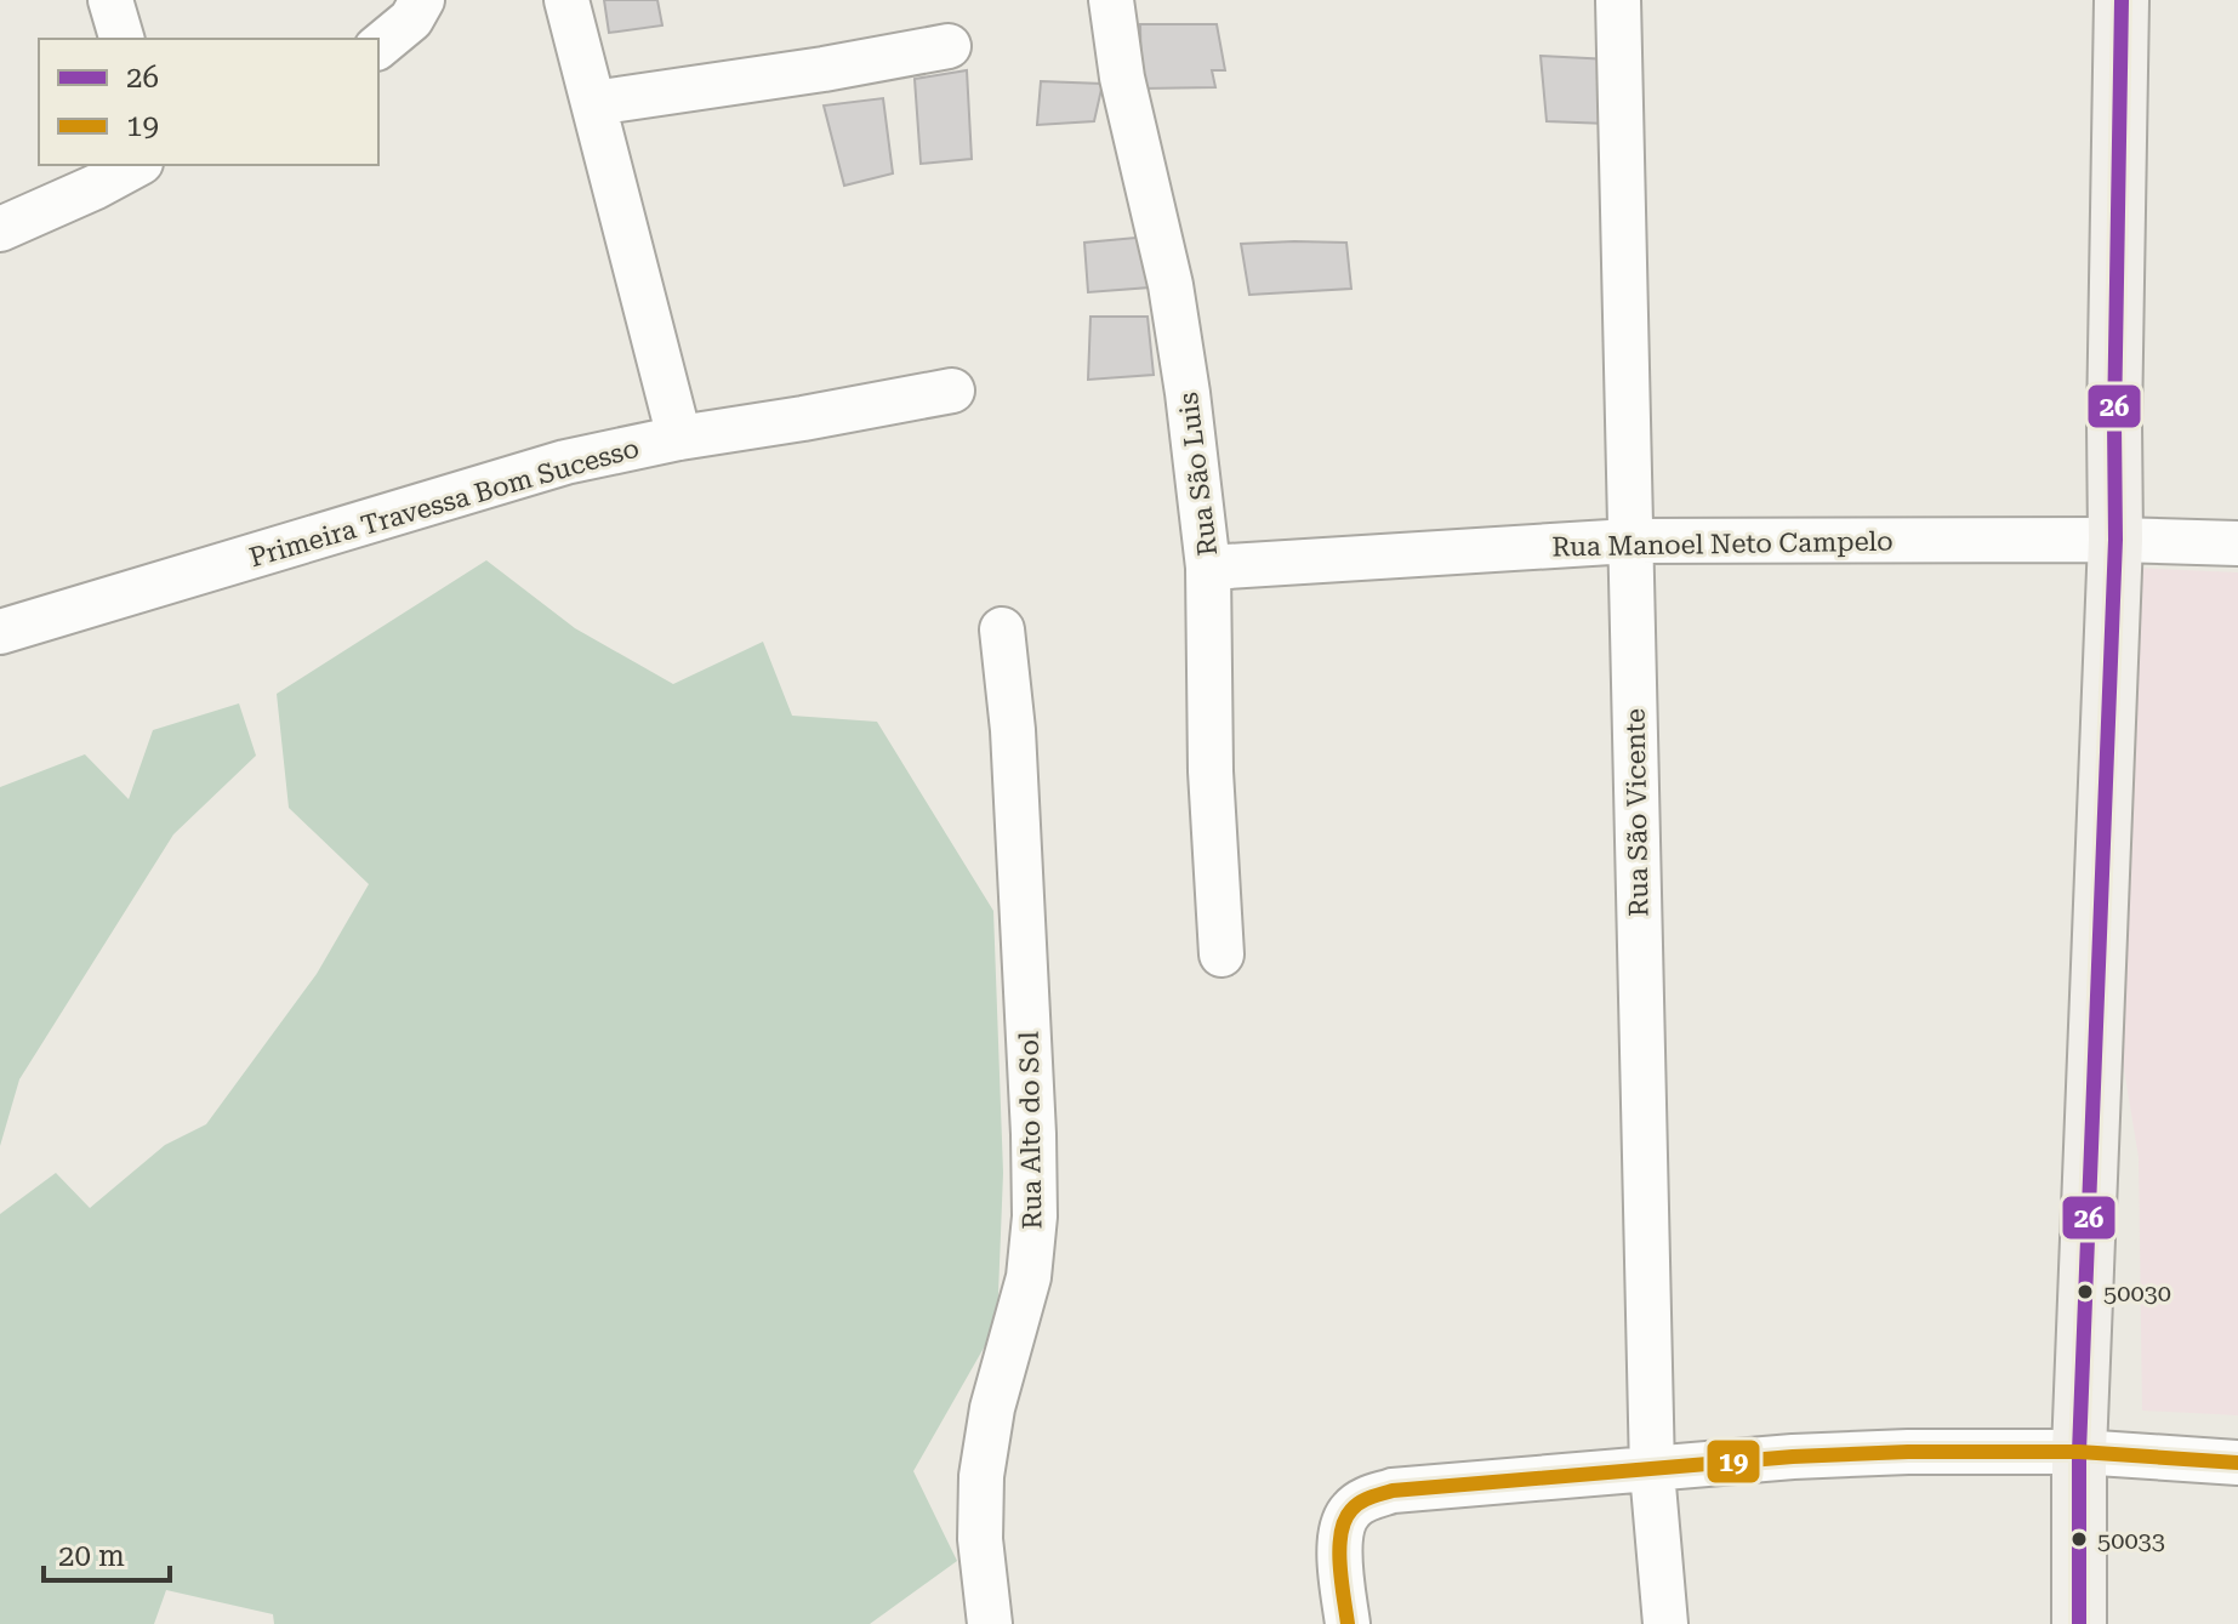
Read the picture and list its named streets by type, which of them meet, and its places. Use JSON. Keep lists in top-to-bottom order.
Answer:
{
  "streets": {
    "street": [
      "Rua São Luis",
      "Primeira Travessa Bom Sucesso",
      "Rua Manoel Neto Campelo",
      "Rua São Vicente",
      "Rua Alto do Sol"
    ]
  },
  "crossings": [
    ["Rua São Luis", "Rua Manoel Neto Campelo"],
    ["Rua Manoel Neto Campelo", "Rua São Vicente"]
  ],
  "places": ["50030", "50033"],
  "lines": ["transit line 26", "transit line 19"],
  "legend": ["26", "19"],
  "scale_bar": "20 m"
}
